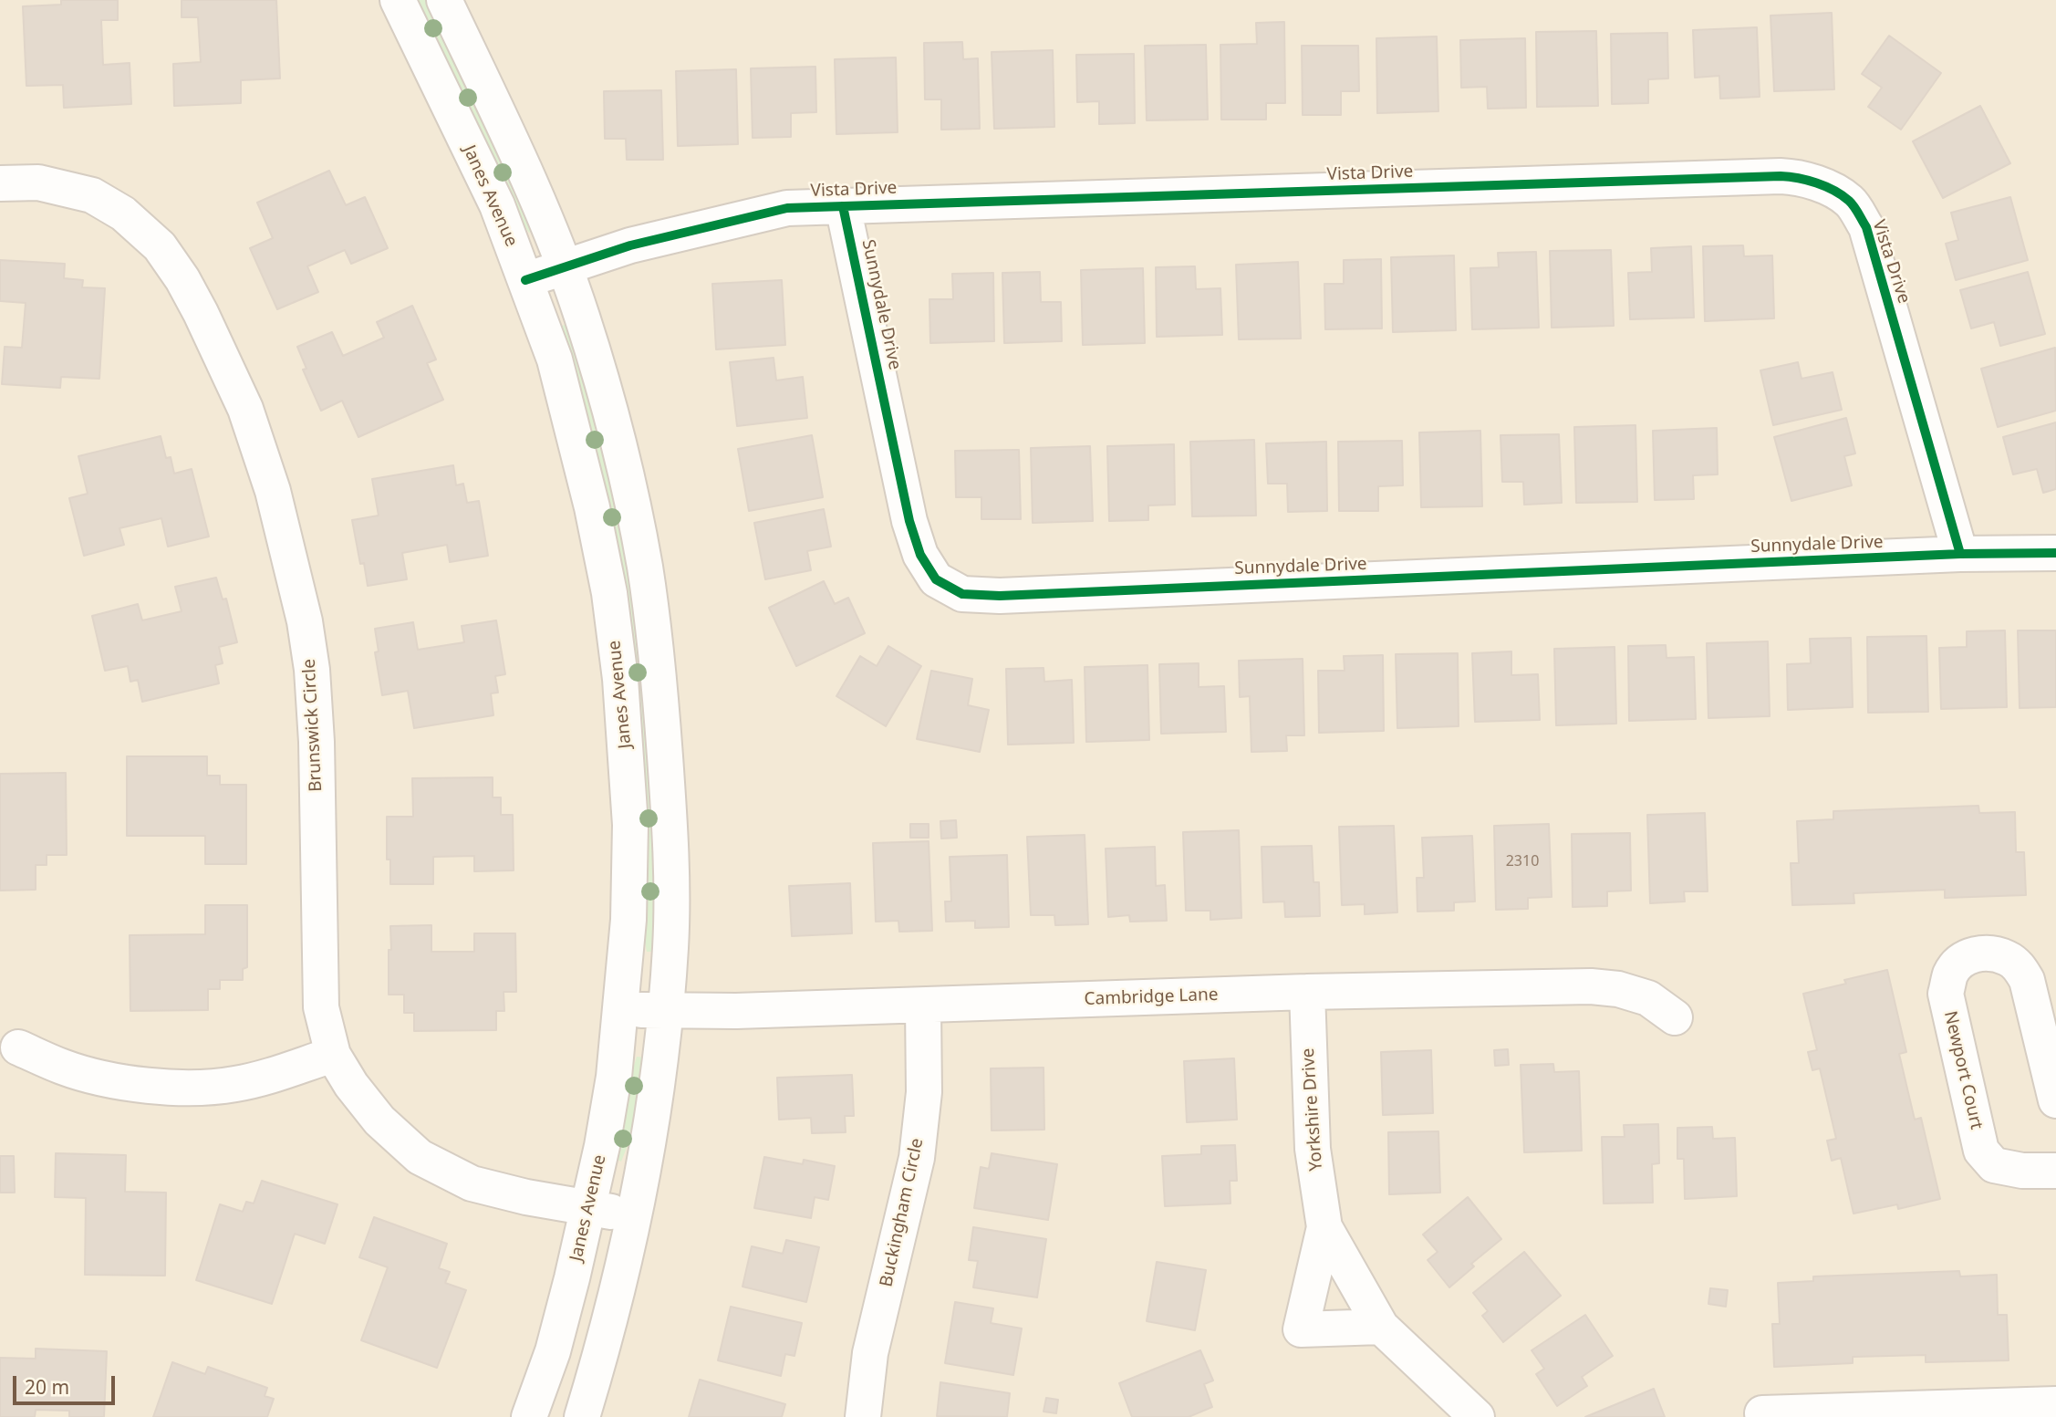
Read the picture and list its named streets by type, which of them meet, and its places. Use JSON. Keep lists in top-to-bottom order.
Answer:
{
  "streets": {
    "street": [
      "Vista Drive",
      "Janes Avenue",
      "Sunnydale Drive",
      "Brunswick Circle",
      "Cambridge Lane",
      "Newport Court",
      "Yorkshire Drive",
      "Buckingham Circle"
    ]
  },
  "crossings": [
    ["Vista Drive", "Janes Avenue"],
    ["Vista Drive", "Sunnydale Drive"],
    ["Janes Avenue", "Brunswick Circle"],
    ["Janes Avenue", "Cambridge Lane"],
    ["Cambridge Lane", "Yorkshire Drive"],
    ["Cambridge Lane", "Buckingham Circle"]
  ],
  "house_numbers": ["2310"],
  "scale_bar": "20 m"
}
